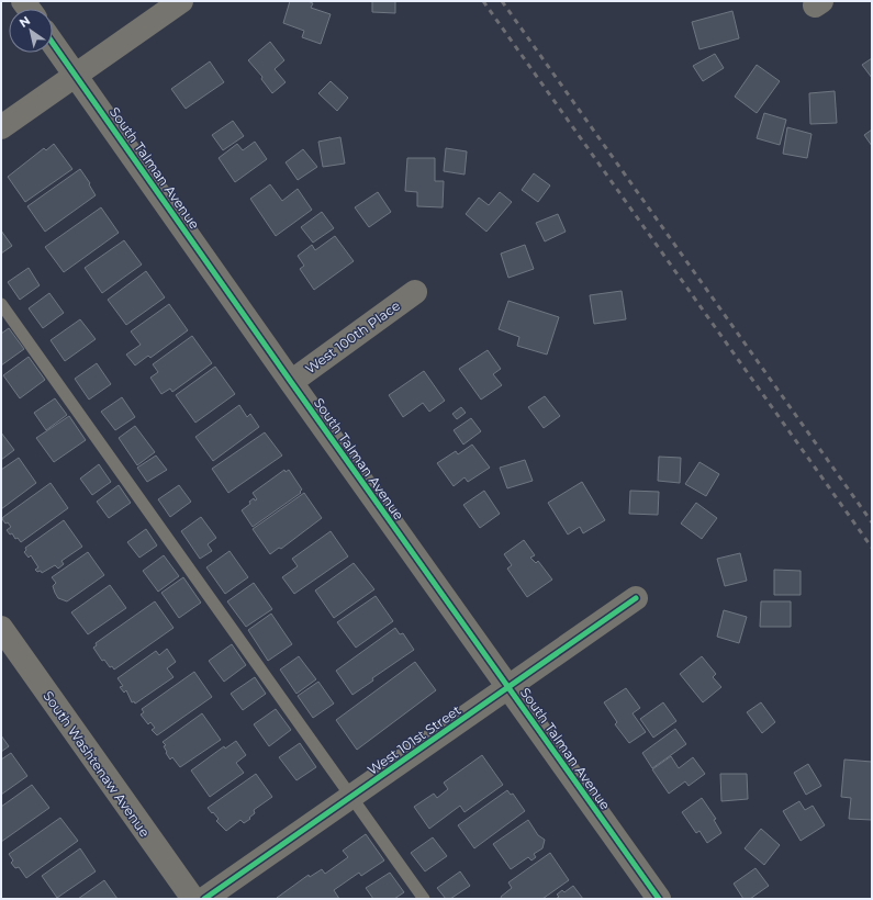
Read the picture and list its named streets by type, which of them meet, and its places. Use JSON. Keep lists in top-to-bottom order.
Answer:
{
  "streets": {
    "street": [
      "South Talman Avenue",
      "West 100th Place",
      "West 101st Street",
      "South Washtenaw Avenue"
    ]
  },
  "crossings": [
    ["South Talman Avenue", "West 100th Place"],
    ["South Talman Avenue", "West 101st Street"]
  ],
  "north": "top left"
}
